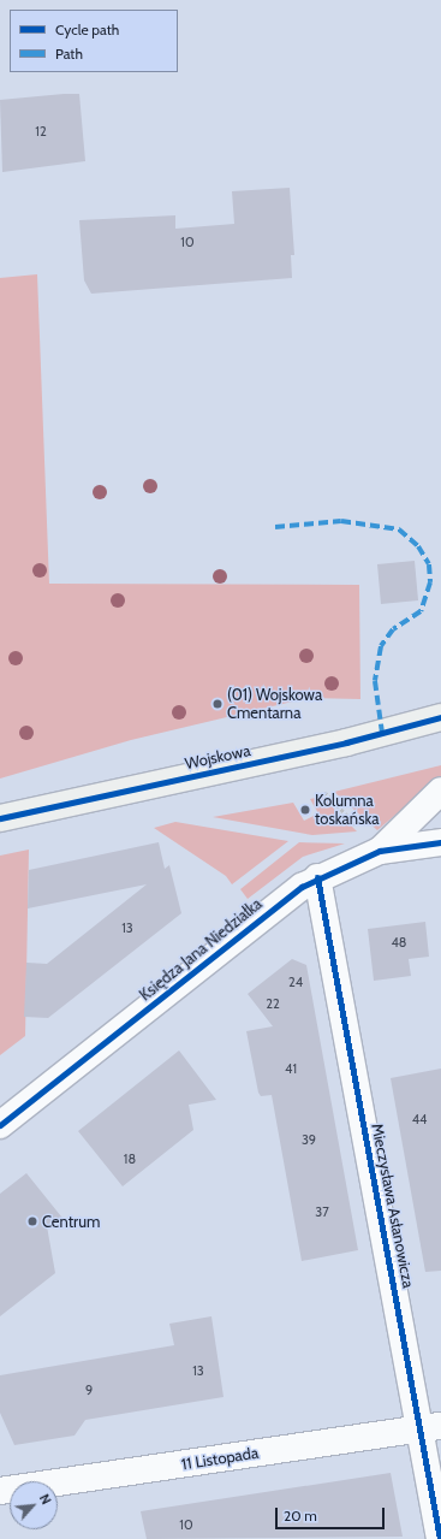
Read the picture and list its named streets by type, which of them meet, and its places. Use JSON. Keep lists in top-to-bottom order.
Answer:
{
  "streets": {
    "street": [
      "Wojskowa",
      "Księdza Jana Niedziałka",
      "Mieczysława Asłanowicza",
      "11 Listopada"
    ]
  },
  "crossings": [
    ["Księdza Jana Niedziałka", "Mieczysława Asłanowicza"],
    ["Mieczysława Asłanowicza", "11 Listopada"]
  ],
  "places": ["(01) Wojskowa Cmentarna", "Kolumna toskańska", "Centrum"],
  "house_numbers": [
    "12",
    "10",
    "13",
    "48",
    "24",
    "22",
    "41",
    "44",
    "39",
    "18",
    "37",
    "13",
    "9",
    "10"
  ],
  "legend": ["Cycle path", "Path"],
  "scale_bar": "20 m",
  "north": "top right"
}
